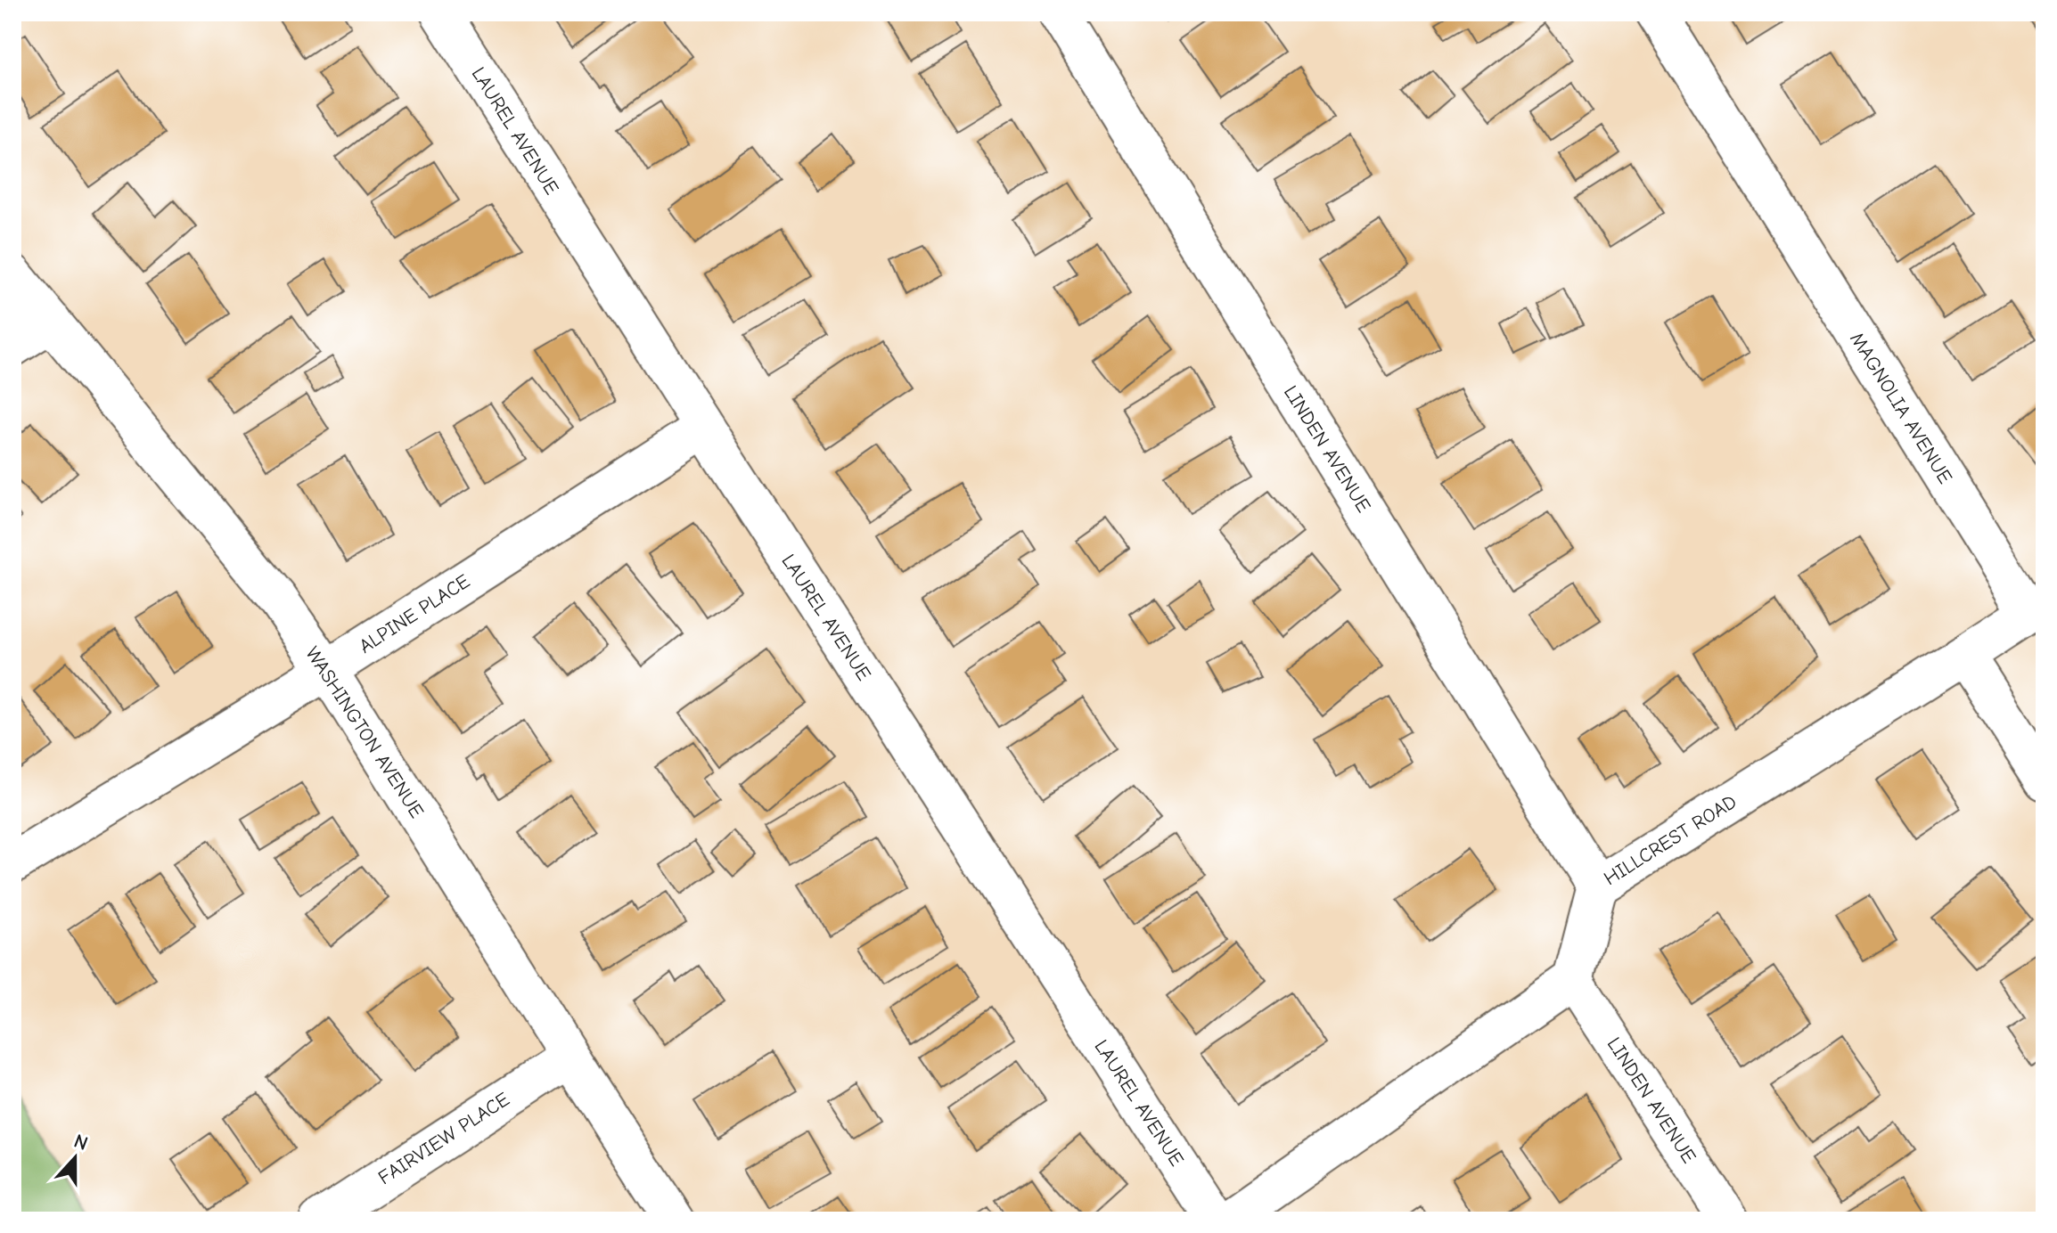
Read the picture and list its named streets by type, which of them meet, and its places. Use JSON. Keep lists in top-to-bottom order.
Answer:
{
  "streets": {
    "street": [
      "LAUREL AVENUE",
      "MAGNOLIA AVENUE",
      "LINDEN AVENUE",
      "ALPINE PLACE",
      "WASHINGTON AVENUE",
      "HILLCREST ROAD",
      "FAIRVIEW PLACE"
    ]
  },
  "crossings": [
    ["LAUREL AVENUE", "ALPINE PLACE"],
    ["MAGNOLIA AVENUE", "HILLCREST ROAD"],
    ["LINDEN AVENUE", "HILLCREST ROAD"],
    ["ALPINE PLACE", "WASHINGTON AVENUE"],
    ["WASHINGTON AVENUE", "FAIRVIEW PLACE"]
  ],
  "north": "top"
}
